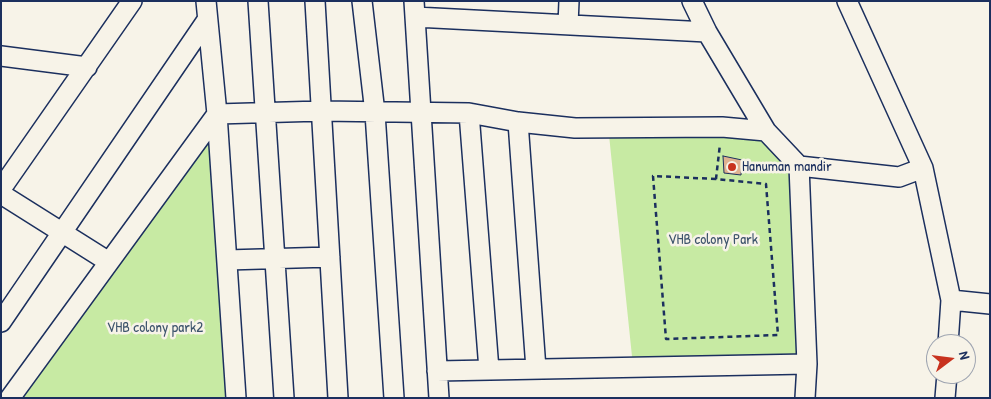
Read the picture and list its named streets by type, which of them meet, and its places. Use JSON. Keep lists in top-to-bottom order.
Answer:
{
  "parks": ["VHB colony Park", "VHB colony park2"],
  "places": ["Hanuman mandir"],
  "north": "right"
}
